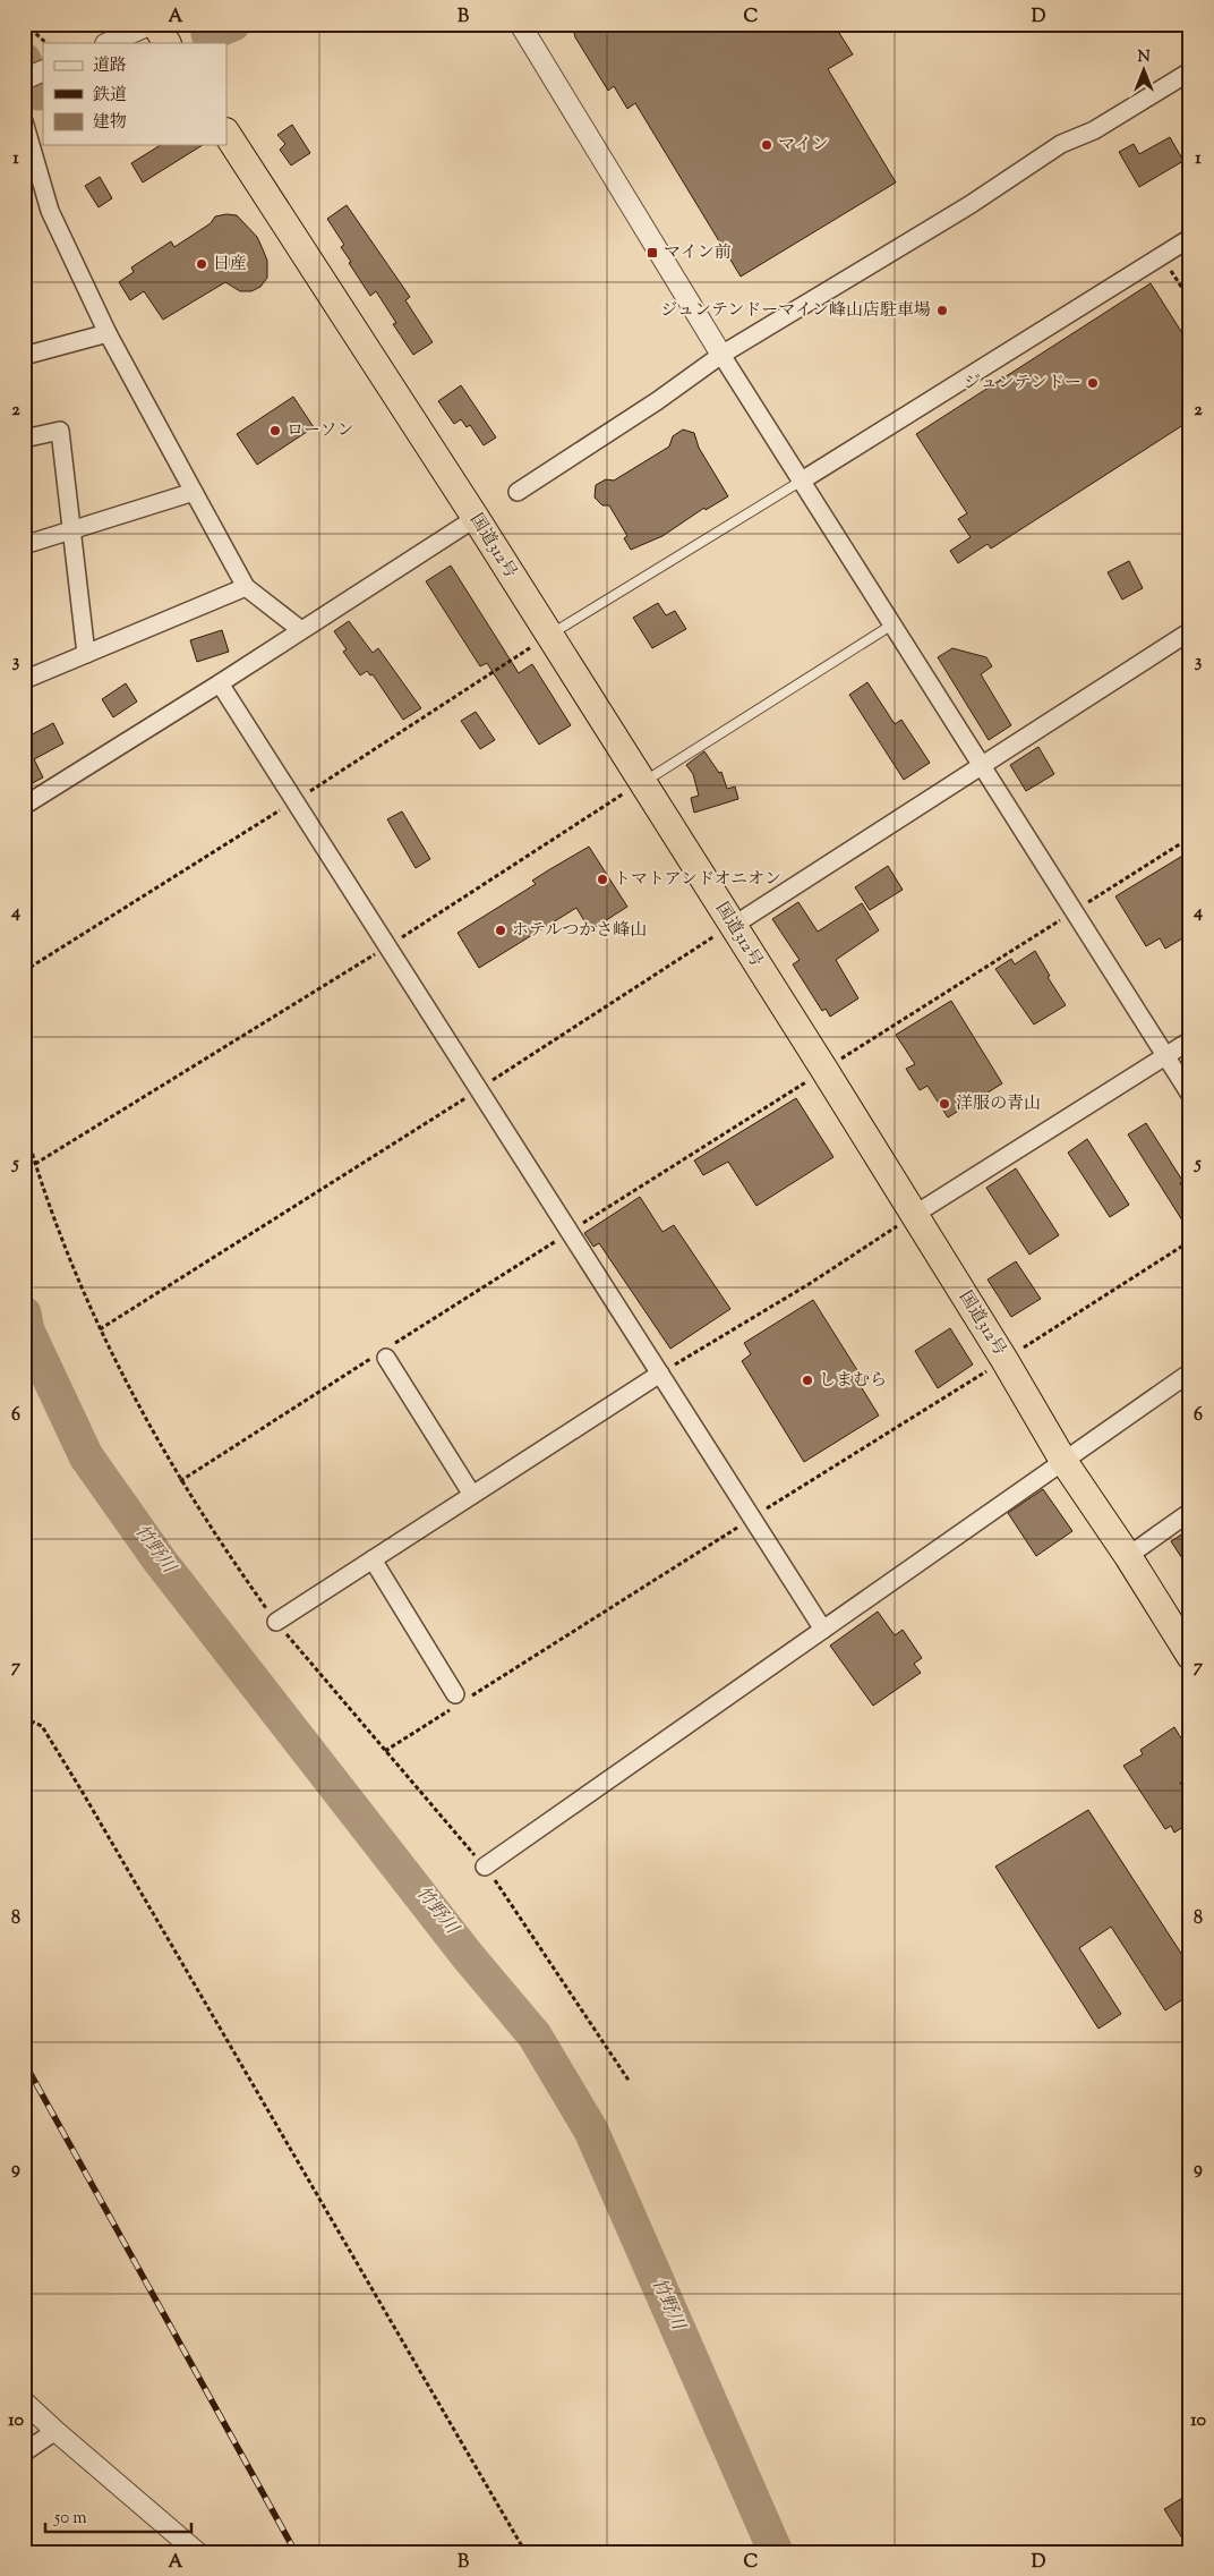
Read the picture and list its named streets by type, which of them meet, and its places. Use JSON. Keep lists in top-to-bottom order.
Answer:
{
  "streets": {
    "highway": ["国道312号"]
  },
  "water": ["竹野川"],
  "places": {
    "other": [
      "マイン",
      "日産",
      "ジュンテンドーマイン峰山店駐車場",
      "ジュンテンドー",
      "ローソン",
      "トマトアンドオニオン",
      "ホテルつかさ峰山",
      "洋服の青山",
      "しまむら"
    ],
    "transit": ["マイン前"]
  },
  "legend": ["道路", "鉄道", "建物"],
  "scale_bar": "50 m",
  "north": "top",
  "grid": {
    "columns": [
      "A",
      "B",
      "C",
      "D"
    ],
    "rows": [
      "1",
      "2",
      "3",
      "4",
      "5",
      "6",
      "7",
      "8",
      "9",
      "10"
    ]
  }
}
